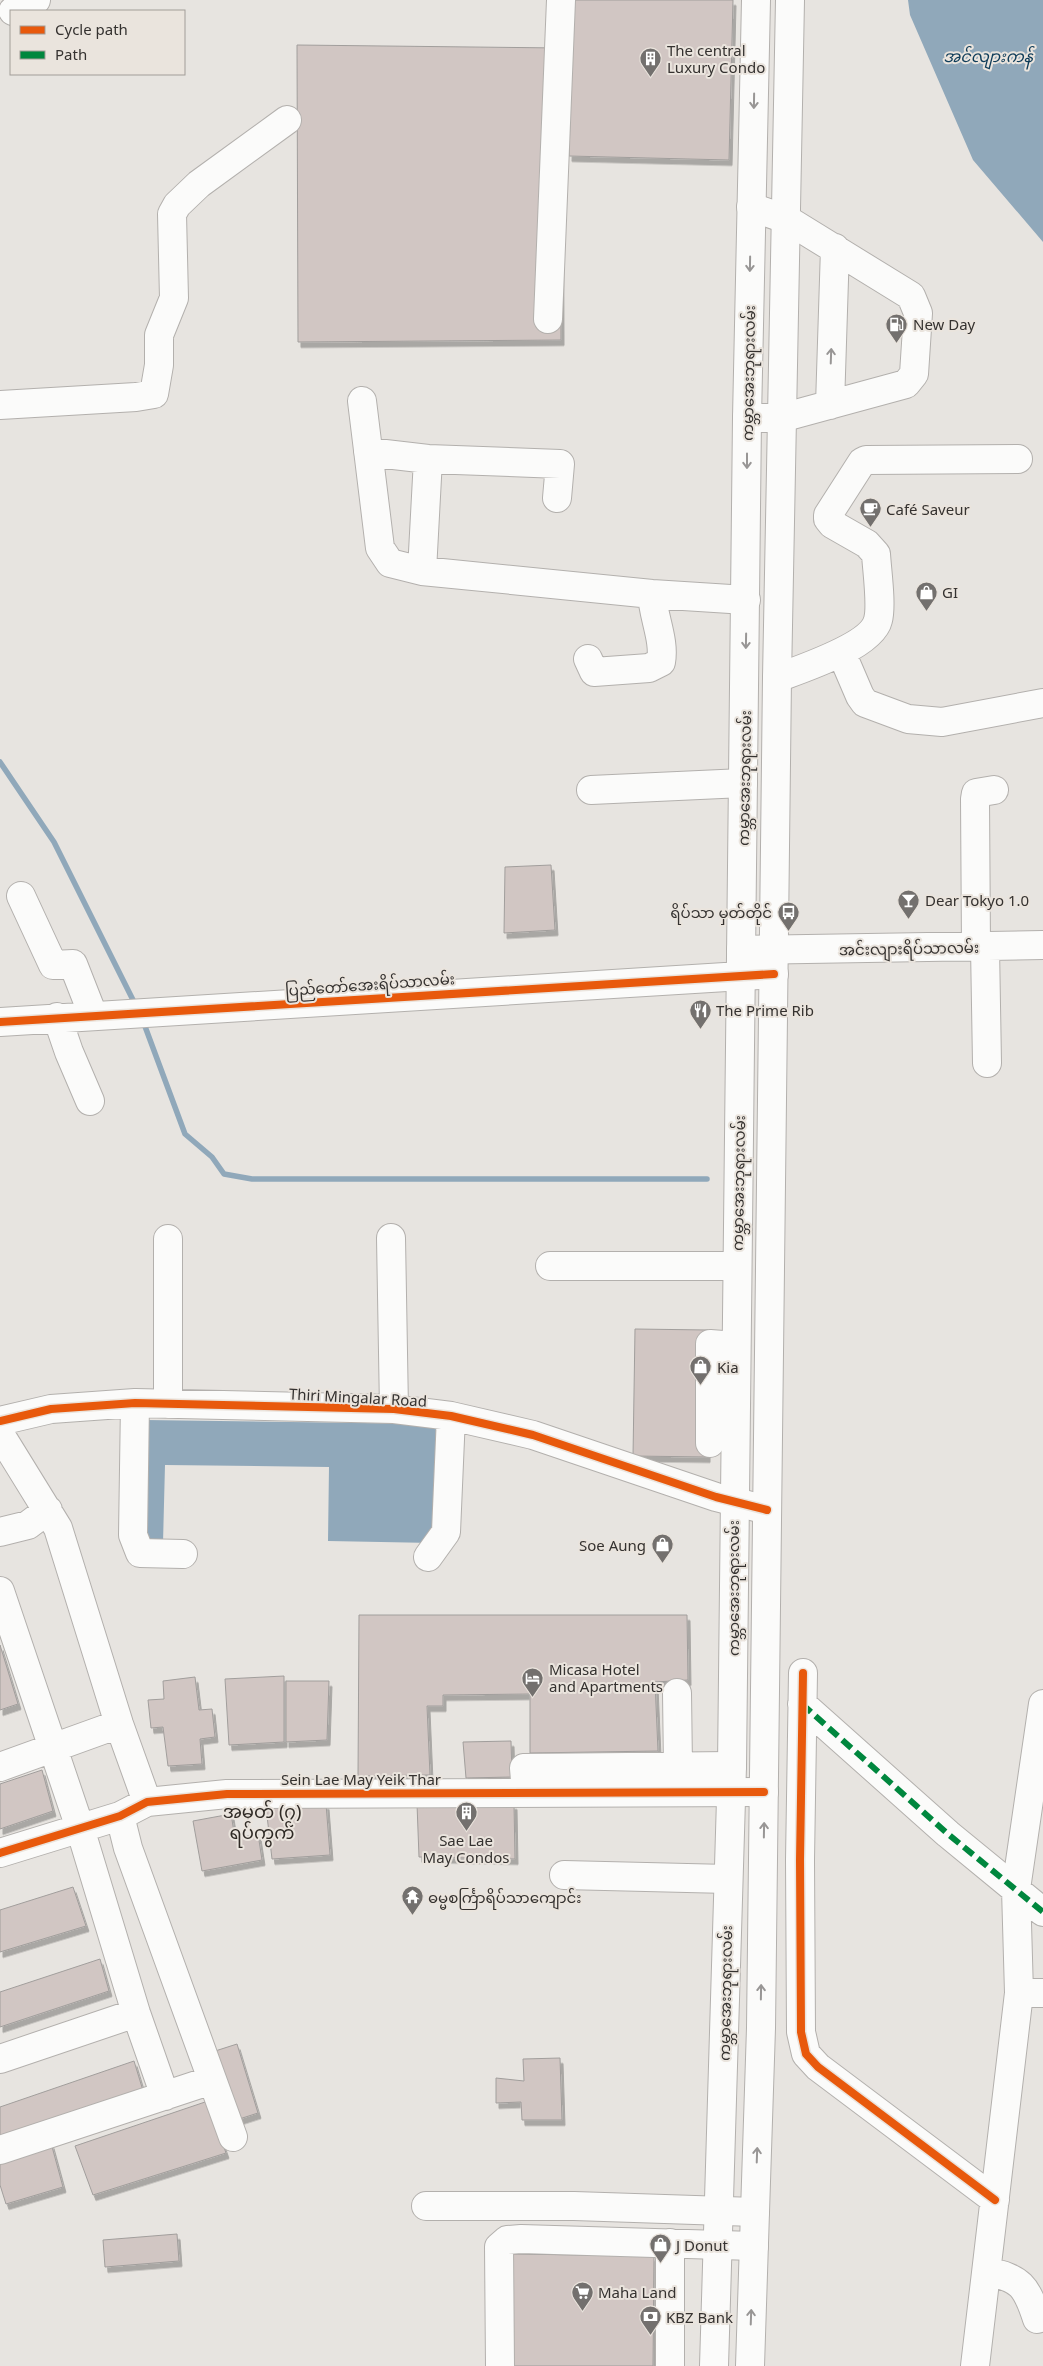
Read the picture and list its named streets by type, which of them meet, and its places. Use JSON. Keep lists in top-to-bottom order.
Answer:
{
  "streets": {
    "street": [
      "ကမ္ဘာအေးဘုရားလမ်း",
      "အင်းလျားရိပ်သာလမ်း",
      "ပြည်တော်အေးရိပ်သာလမ်း",
      "Thiri Mingalar Road",
      "Sein Lae May Yeik Thar"
    ]
  },
  "crossings": [
    ["ကမ္ဘာအေးဘုရားလမ်း", "အင်းလျားရိပ်သာလမ်း"],
    ["ကမ္ဘာအေးဘုရားလမ်း", "ပြည်တော်အေးရိပ်သာလမ်း"],
    ["ကမ္ဘာအေးဘုရားလမ်း", "Thiri Mingalar Road"],
    ["ကမ္ဘာအေးဘုရားလမ်း", "Sein Lae May Yeik Thar"],
    ["အင်းလျားရိပ်သာလမ်း", "ပြည်တော်အေးရိပ်သာလမ်း"]
  ],
  "districts": ["အမှတ် (၇) ရပ်ကွက်"],
  "water": ["အင်လျားကန်"],
  "places": {
    "building": ["The central Luxury Condo", "Sae Lae May Condos"],
    "fuel station": ["New Day"],
    "cafe": ["Café Saveur"],
    "shop": [
      "GI",
      "Kia",
      "Soe Aung",
      "J Donut"
    ],
    "bar": ["Dear Tokyo 1.0"],
    "bus stop": ["ရိပ်သာ မှတ်တိုင်"],
    "restaurant": ["The Prime Rib"],
    "hotel": ["Micasa Hotel and Apartments"],
    "temple": ["ဓမ္မစင်္ကြာရိပ်သာကျောင်း"],
    "supermarket": ["Maha Land"],
    "bank": ["KBZ Bank"]
  },
  "legend": ["Cycle path", "Path"]
}
